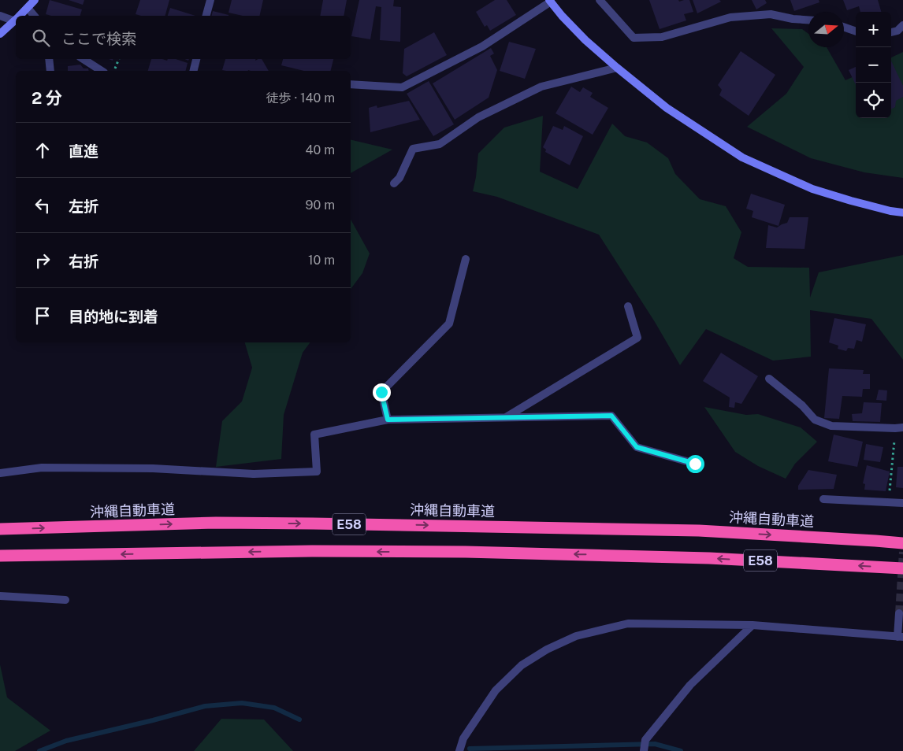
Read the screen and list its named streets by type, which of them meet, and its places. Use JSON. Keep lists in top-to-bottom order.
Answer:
{
  "streets": {
    "highway": ["沖縄自動車道", "E58"]
  },
  "north": "right",
  "page": {
    "map_buttons": ["+", "−"],
    "search": "ここで検索",
    "heading": ["2 分", "徒歩 · 140 m"],
    "list": [
      ["直進", "40 m"],
      ["左折", "90 m"],
      ["右折", "10 m"],
      "目的地に到着"
    ]
  }
}
